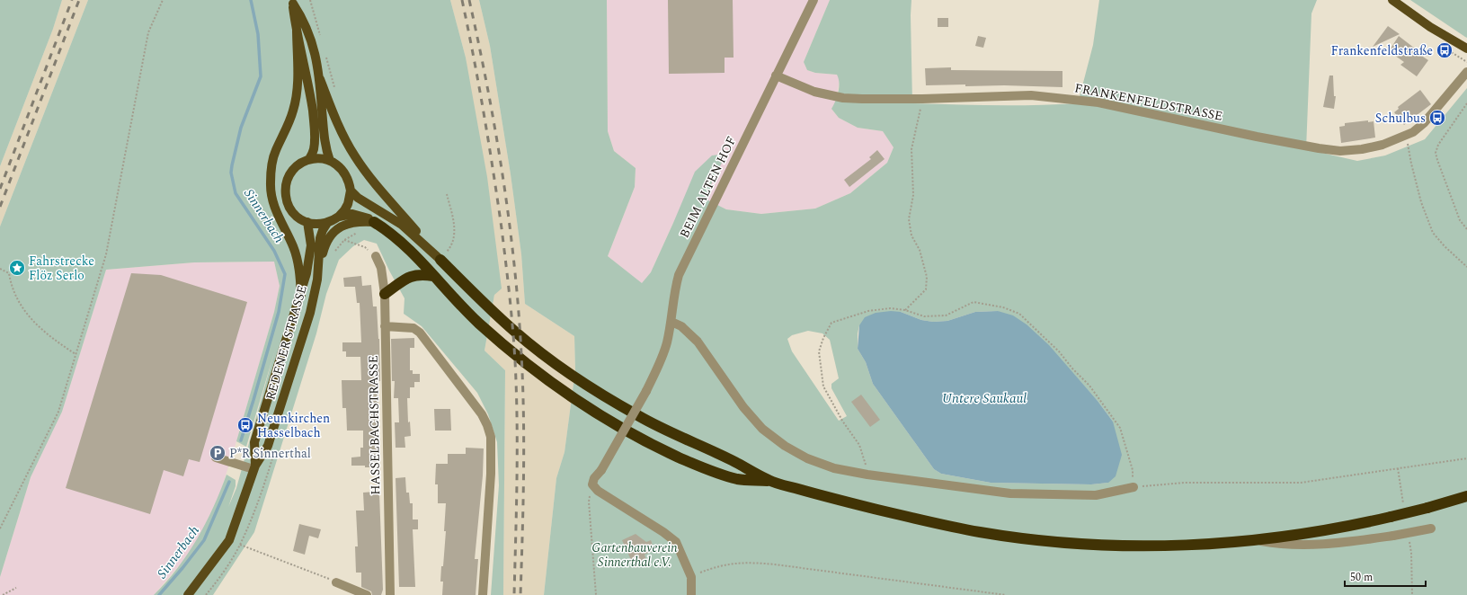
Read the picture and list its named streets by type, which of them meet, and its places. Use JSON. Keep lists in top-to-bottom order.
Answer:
{
  "streets": {
    "main road": ["REDENER STRASSE"],
    "street": ["FRANKENFELDSTRASSE", "BEIM ALTEN HOF", "HASSELBACHSTRASSE"]
  },
  "crossings": [
    ["FRANKENFELDSTRASSE", "BEIM ALTEN HOF"]
  ],
  "water": ["Sinnerbach", "Untere Saukaul"],
  "parks": ["Gartenbauverein Sinnerthal e.V."],
  "places": {
    "bus stop": ["Frankenfeldstraße", "Schulbus", "Neunkirchen Hasselbach"],
    "place": ["Fahrstrecke Flöz Serlo"],
    "parking": ["P*R Sinnerthal"]
  },
  "scale_bar": "50 m"
}
